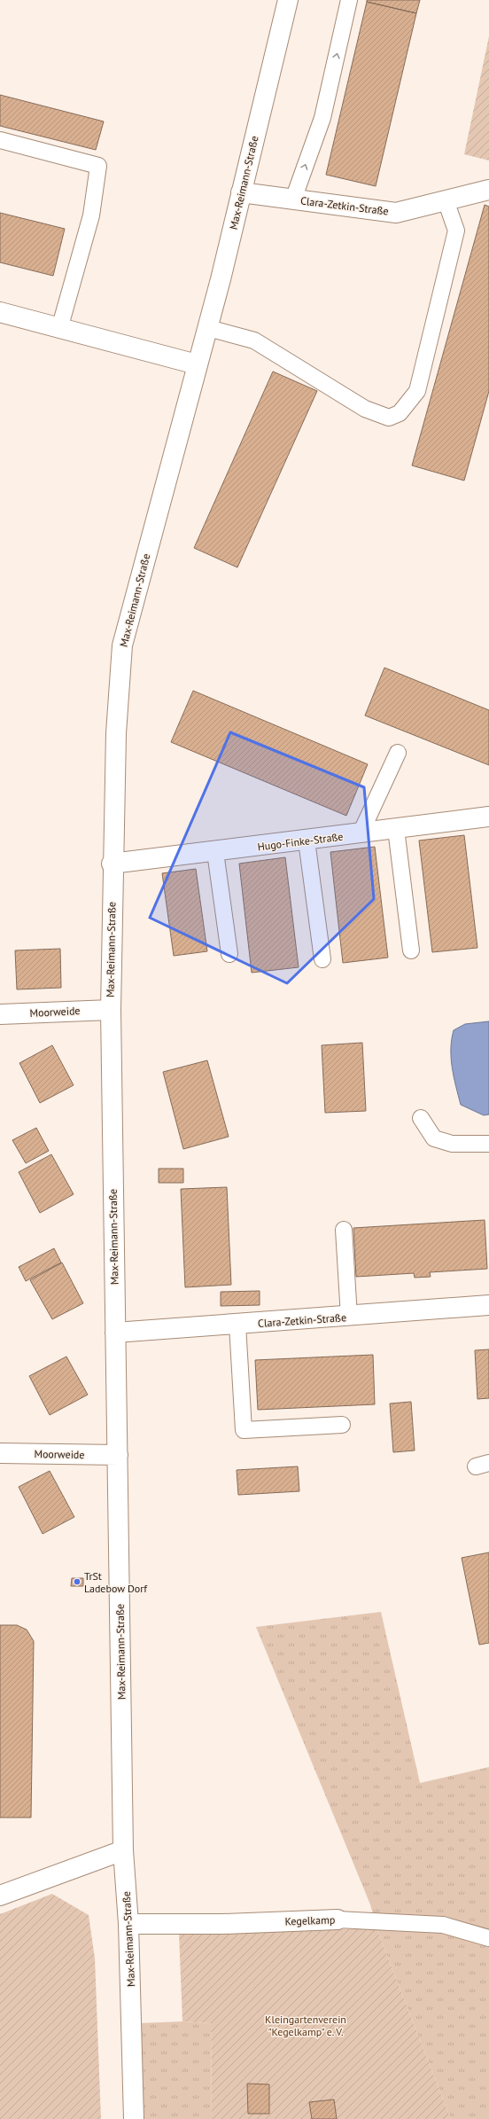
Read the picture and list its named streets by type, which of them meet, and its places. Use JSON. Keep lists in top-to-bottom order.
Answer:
{
  "streets": {
    "street": [
      "Max-Reimann-Straße",
      "Clara-Zetkin-Straße",
      "Hugo-Finke-Straße",
      "Moorweide",
      "Kegelkamp"
    ]
  },
  "crossings": [
    ["Max-Reimann-Straße", "Clara-Zetkin-Straße"],
    ["Max-Reimann-Straße", "Hugo-Finke-Straße"],
    ["Max-Reimann-Straße", "Moorweide"],
    ["Max-Reimann-Straße", "Kegelkamp"]
  ],
  "parks": ["Kleingartenverein \"Kegelkamp\" e. V."],
  "places": ["TrSt Ladebow Dorf"]
}
